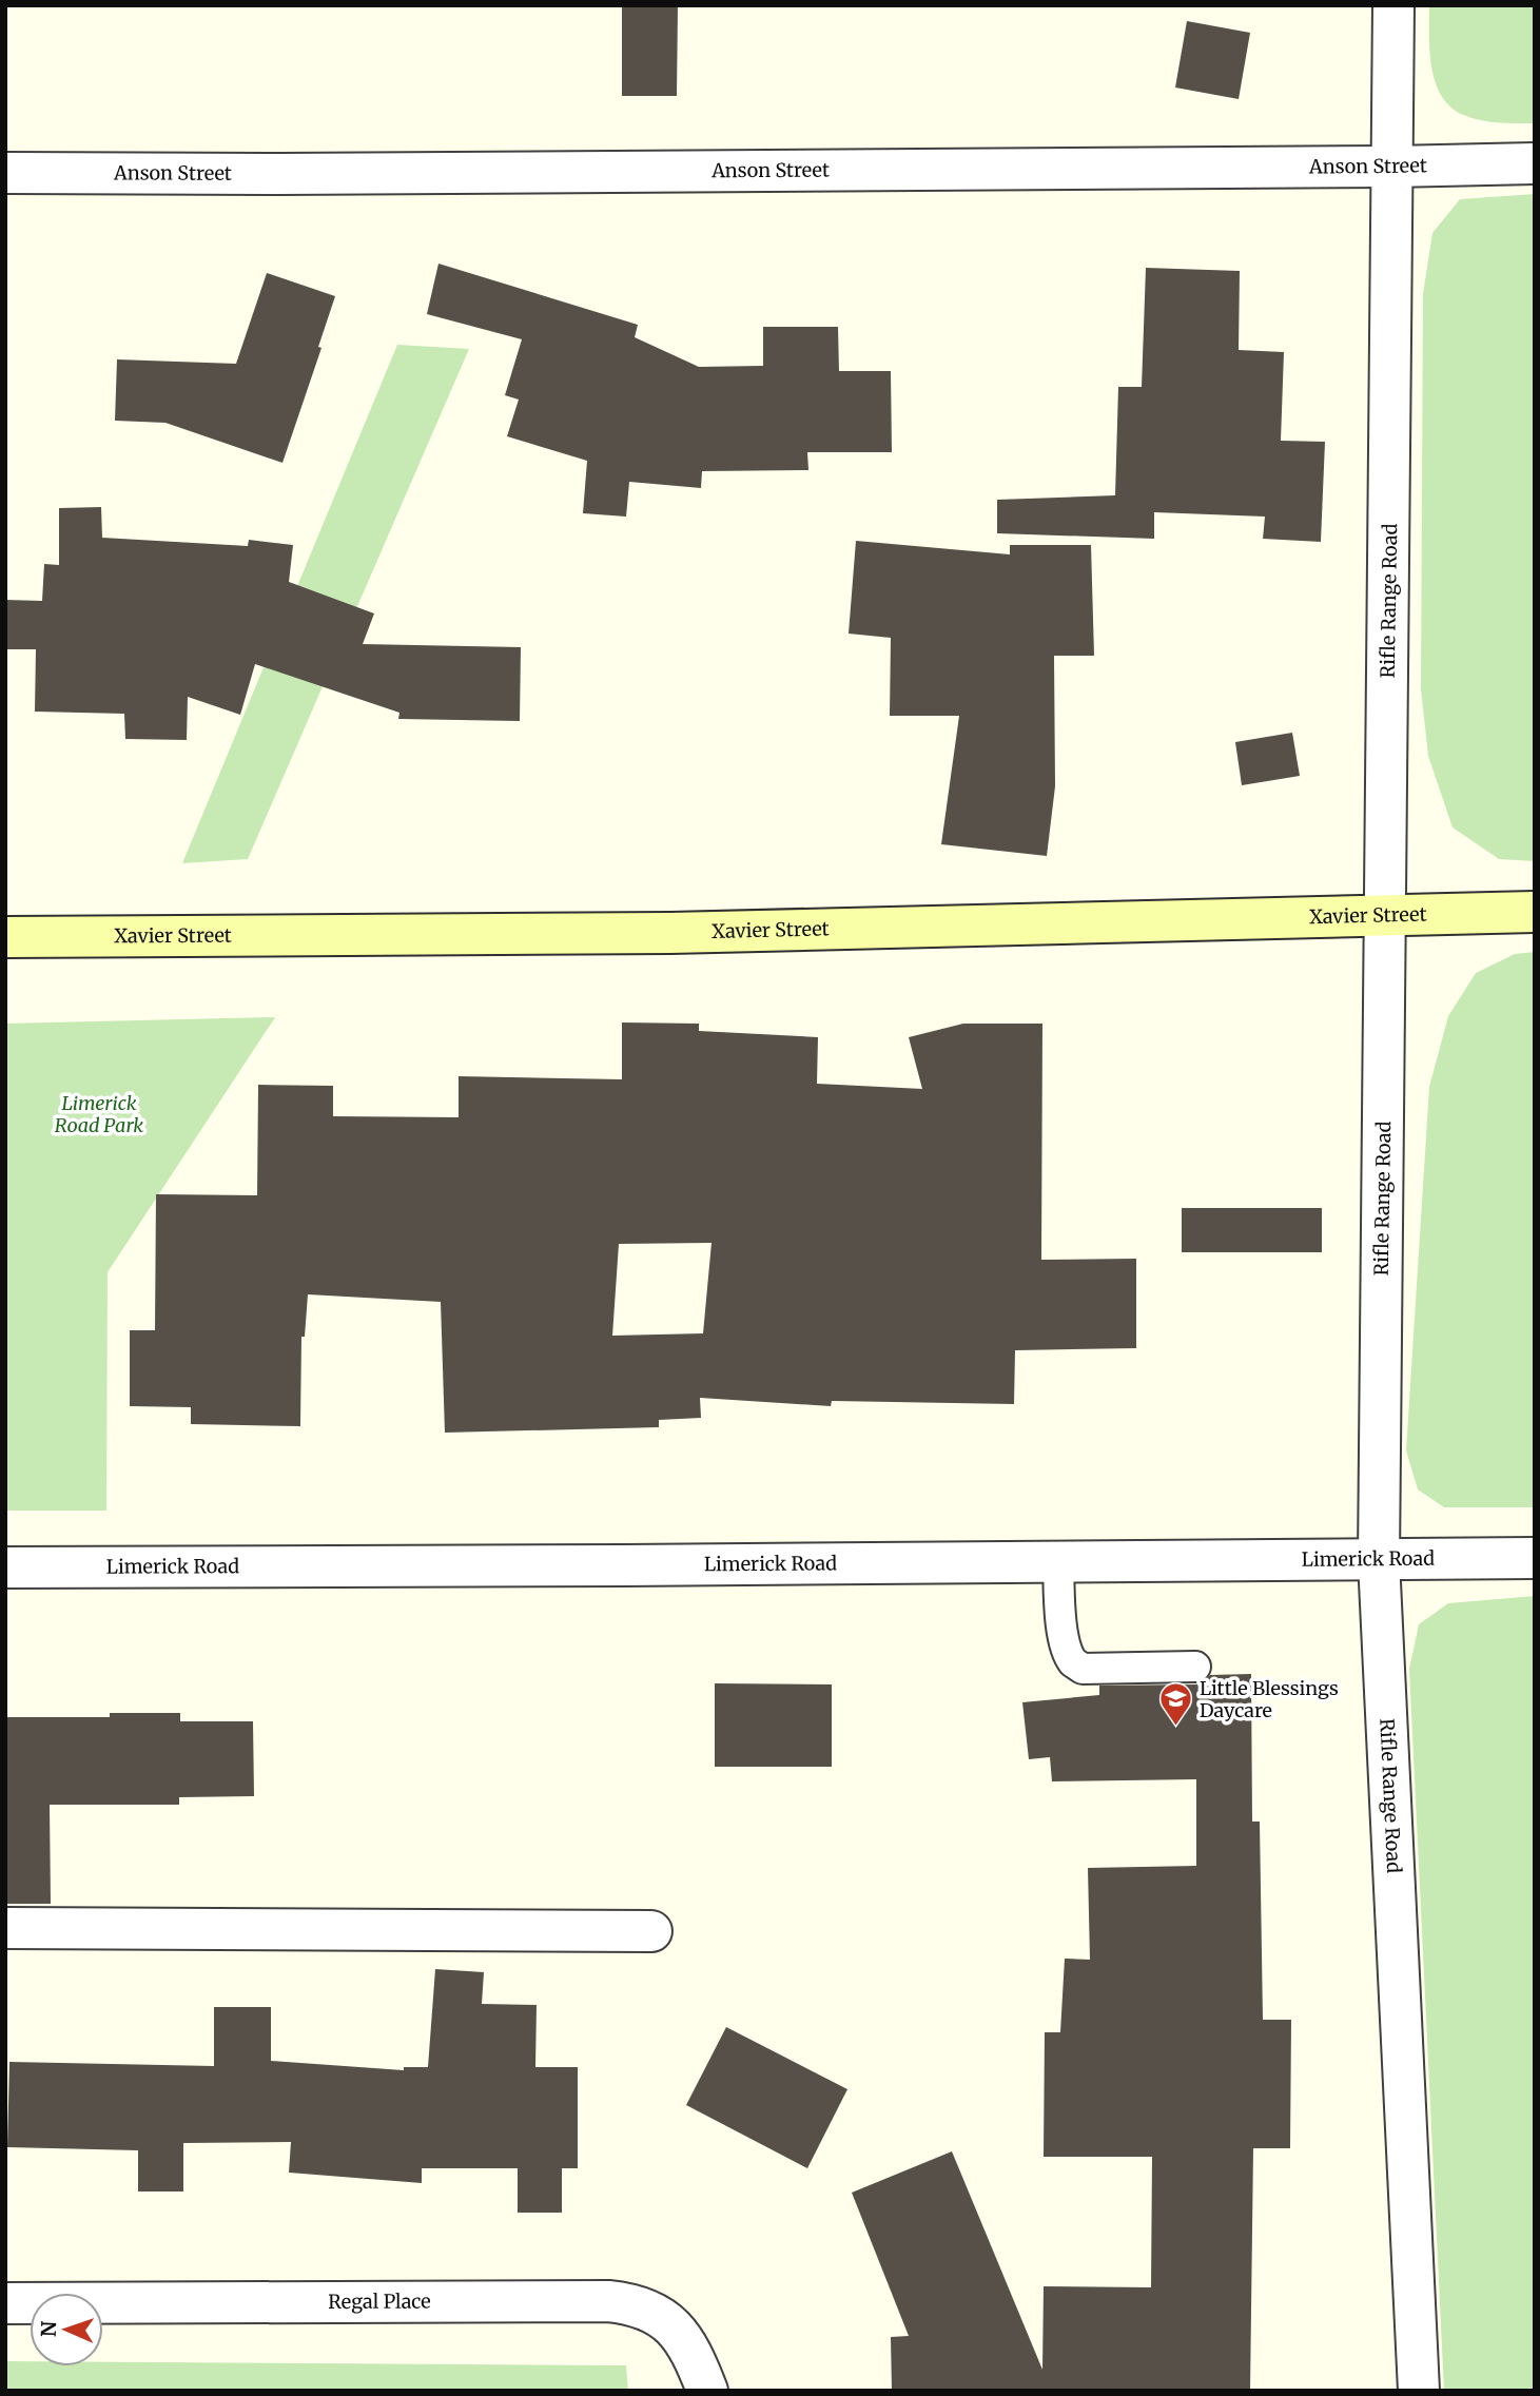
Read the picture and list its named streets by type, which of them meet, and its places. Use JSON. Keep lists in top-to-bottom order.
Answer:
{
  "streets": {
    "main road": ["Xavier Street"],
    "street": [
      "Anson Street",
      "Rifle Range Road",
      "Limerick Road",
      "Regal Place"
    ]
  },
  "crossings": [
    ["Anson Street", "Rifle Range Road"],
    ["Rifle Range Road", "Xavier Street"],
    ["Rifle Range Road", "Limerick Road"]
  ],
  "parks": ["Limerick Road Park"],
  "places": {
    "school or university": ["Little Blessings Daycare"]
  },
  "north": "left"
}
